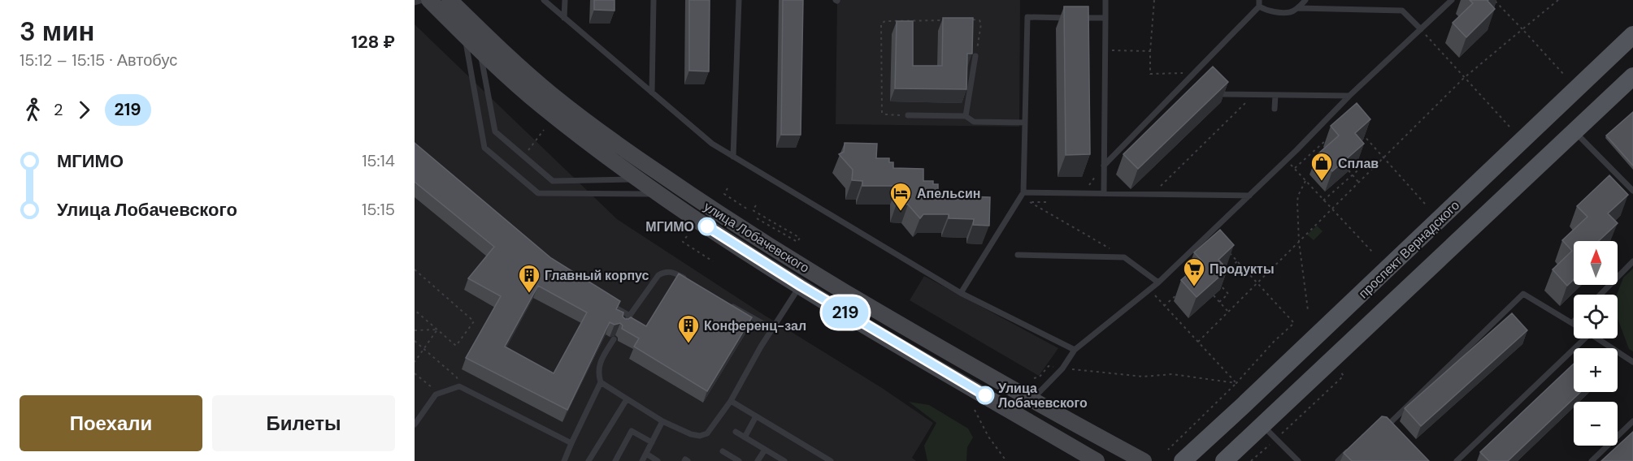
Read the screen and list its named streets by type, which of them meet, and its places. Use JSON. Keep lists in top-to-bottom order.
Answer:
{
  "streets": {
    "main road": ["улица Лобачевского", "проспект Вернадского"]
  },
  "places": {
    "shop": ["Сплав"],
    "hotel": ["Апельсин"],
    "other": ["МГИМО", "Улица Лобачевского"],
    "supermarket": ["Продукты"],
    "building": ["Главный корпус", "Конференц-зал"]
  },
  "lines": ["bus line 219"],
  "north": "top",
  "page": {
    "heading": ["3 мин", "15:12 – 15:15 · Автобус", "128 ₽"],
    "on_map": "219",
    "legs": ["2", "219"],
    "list": [
      {
        "name": "МГИМО",
        "value": "15:14"
      },
      {
        "name": "Улица Лобачевского",
        "value": "15:15"
      }
    ],
    "map_buttons": ["+", "−"],
    "buttons": ["Поехали", "Билеты"]
  }
}
